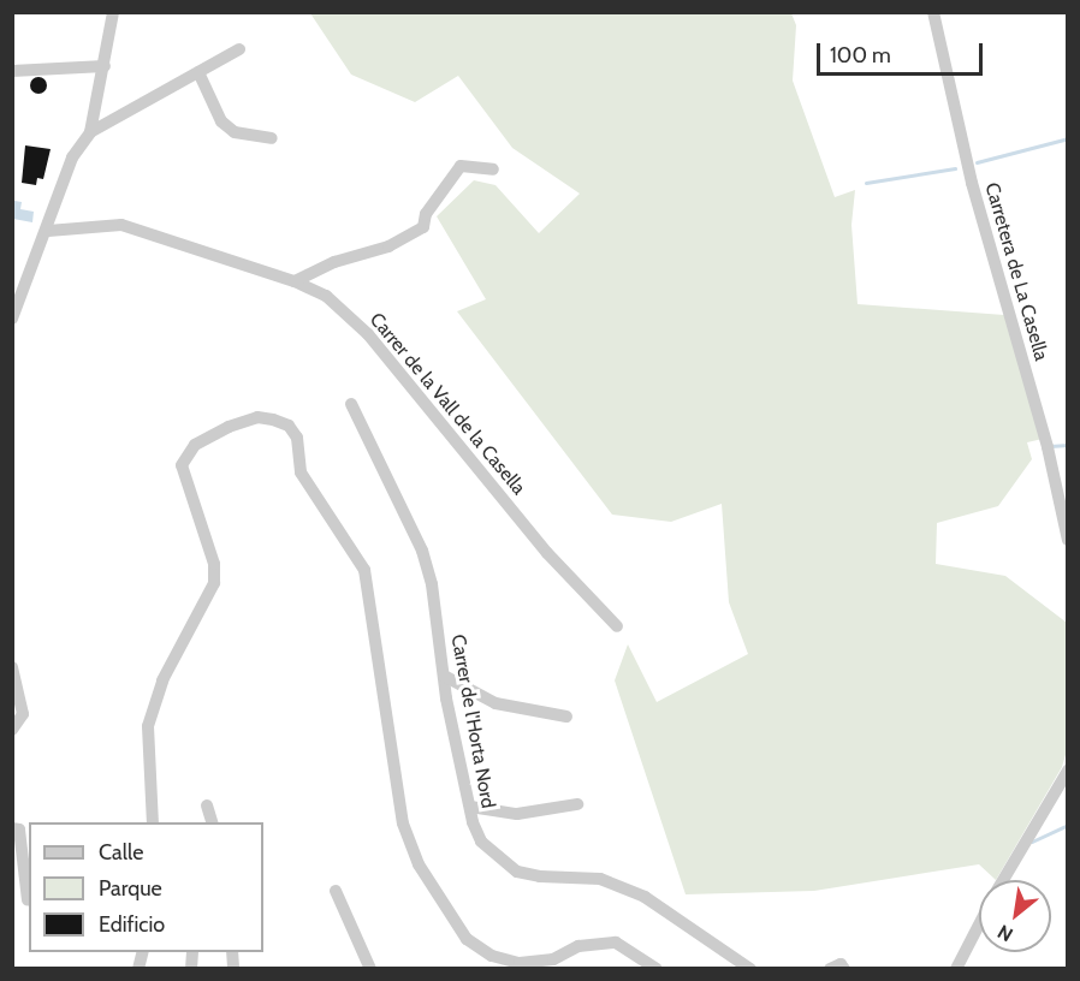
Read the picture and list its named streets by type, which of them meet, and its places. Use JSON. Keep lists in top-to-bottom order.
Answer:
{
  "streets": {
    "street": ["Carretera de La Casella", "Carrer de la Vall de la Casella", "Carrer de l'Horta Nord"]
  },
  "legend": ["Calle", "Parque", "Edificio"],
  "scale_bar": "100 m",
  "north": "bottom left"
}
